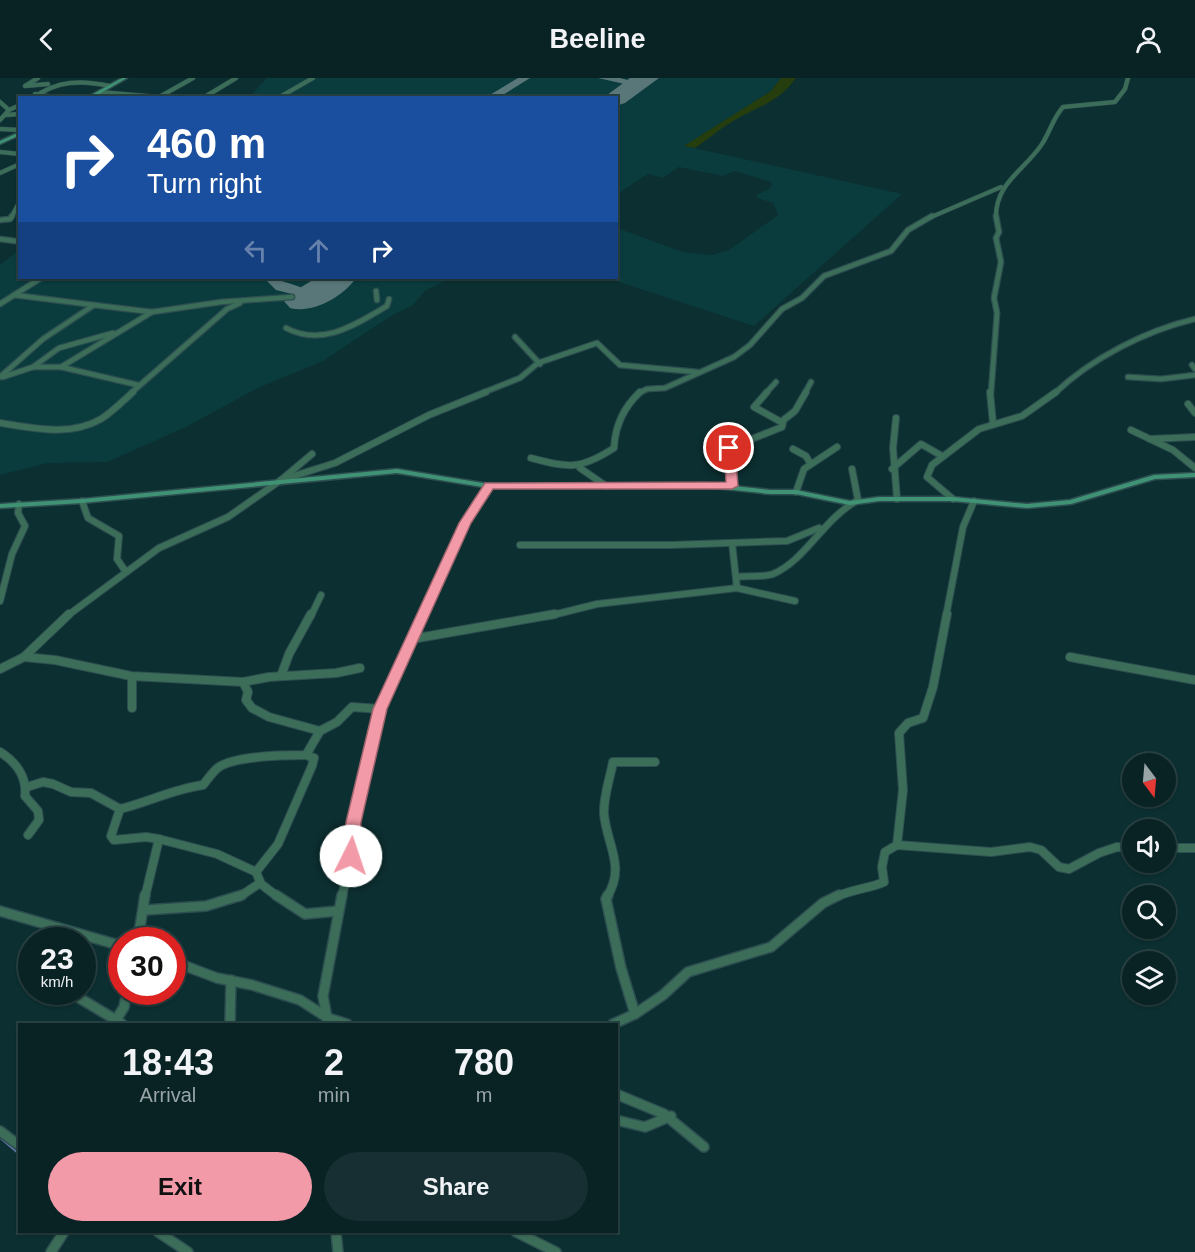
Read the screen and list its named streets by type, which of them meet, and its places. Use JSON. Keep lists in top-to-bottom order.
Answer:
{
  "north": "bottom",
  "page": {
    "header": "Beeline",
    "turn": ["460 m", "Turn right"],
    "speed": "23 km/h",
    "limit": "30",
    "eta": [
      "18:43",
      "Arrival",
      "2",
      "min",
      "780",
      "m"
    ],
    "buttons": ["Exit", "Share"]
  }
}
